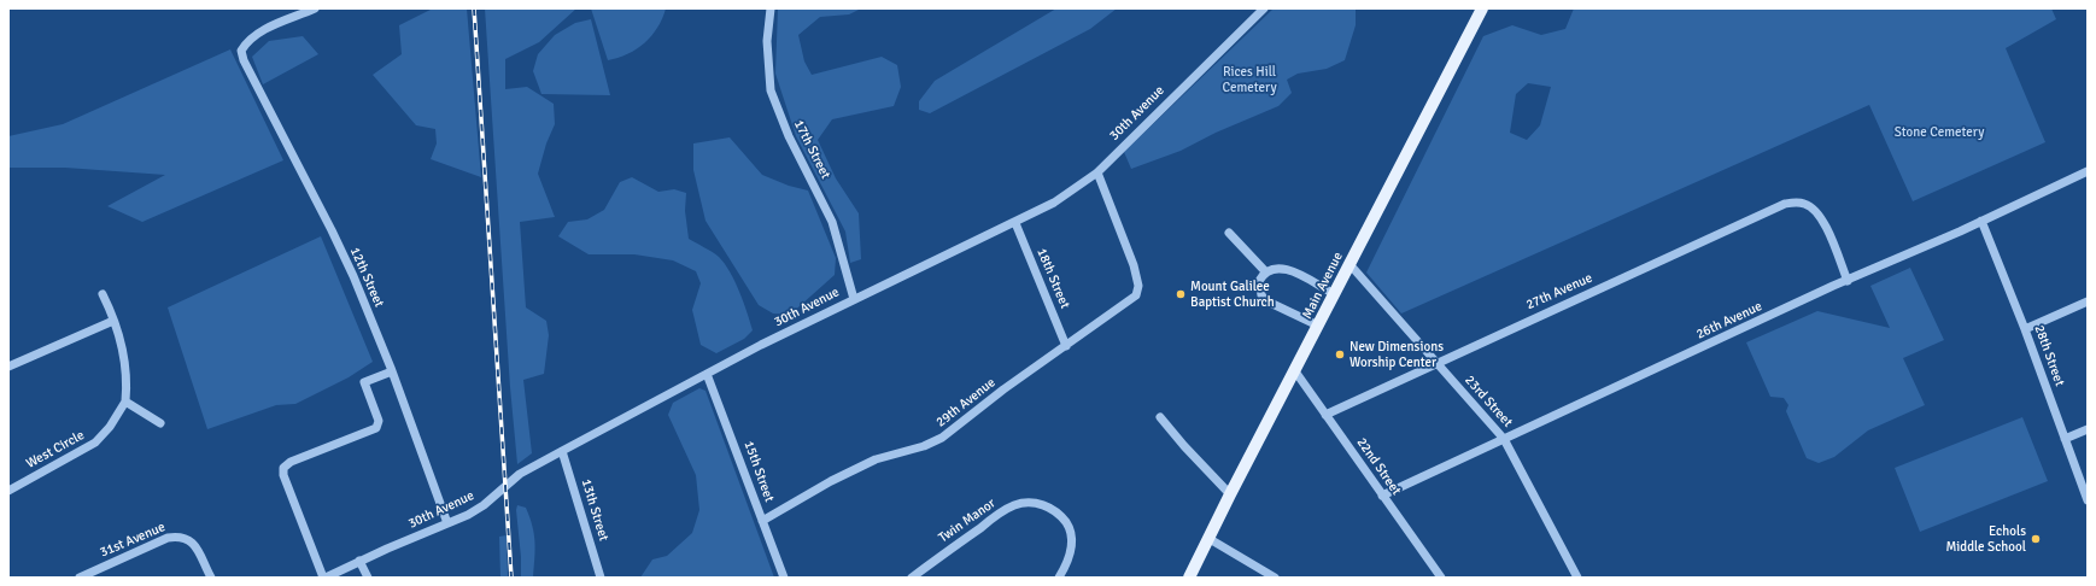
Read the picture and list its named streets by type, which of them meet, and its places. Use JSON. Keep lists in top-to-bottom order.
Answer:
{
  "streets": {
    "main road": ["Main Avenue"],
    "street": [
      "30th Avenue",
      "17th Street",
      "12th Street",
      "18th Street",
      "27th Avenue",
      "26th Avenue",
      "28th Street",
      "23rd Street",
      "29th Avenue",
      "West Circle",
      "22nd Street",
      "15th Street",
      "13th Street",
      "Twin Manor",
      "31st Avenue"
    ]
  },
  "crossings": [
    ["30th Avenue", "17th Street"],
    ["30th Avenue", "12th Street"],
    ["30th Avenue", "18th Street"],
    ["30th Avenue", "29th Avenue"],
    ["30th Avenue", "15th Street"],
    ["30th Avenue", "13th Street"],
    ["18th Street", "29th Avenue"],
    ["Main Avenue", "23rd Street"],
    ["Main Avenue", "22nd Street"],
    ["27th Avenue", "26th Avenue"],
    ["27th Avenue", "23rd Street"],
    ["27th Avenue", "22nd Street"],
    ["26th Avenue", "28th Street"],
    ["26th Avenue", "23rd Street"],
    ["26th Avenue", "22nd Street"],
    ["29th Avenue", "15th Street"]
  ],
  "parks": ["Rices Hill Cemetery", "Stone Cemetery"],
  "places": ["Mount Galilee Baptist Church", "New Dimensions Worship Center", "Echols Middle School"]
}
